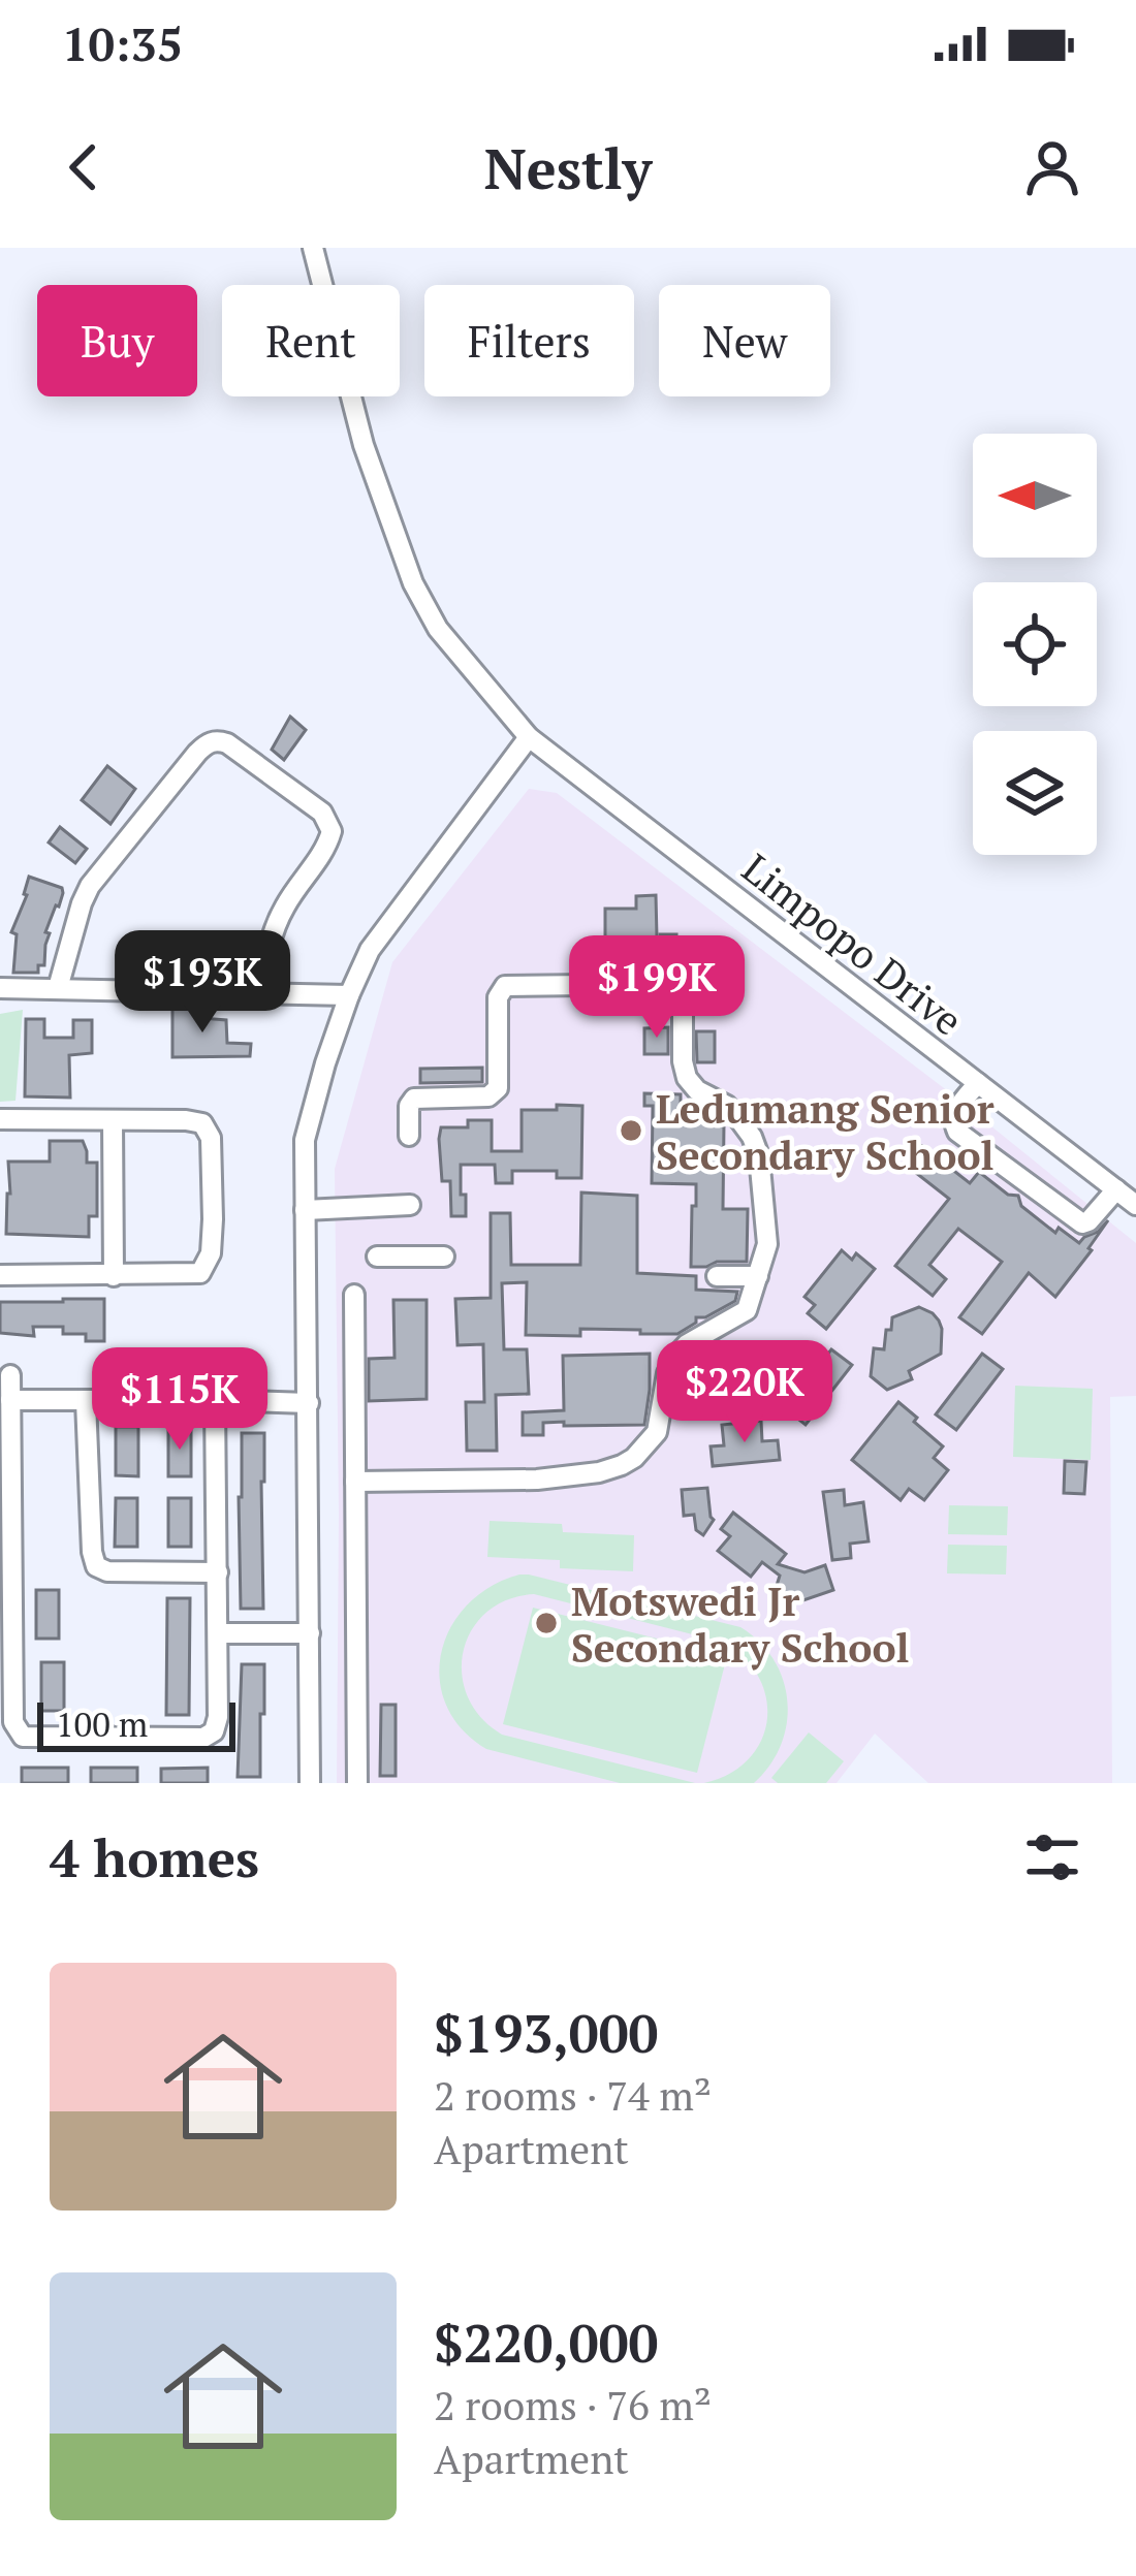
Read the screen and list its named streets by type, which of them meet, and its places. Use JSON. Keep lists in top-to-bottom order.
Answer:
{
  "streets": {
    "street": ["Limpopo Drive"]
  },
  "places": ["Ledumang Senior Secondary School", "Motswedi Jr Secondary School"],
  "scale_bar": "100 m",
  "north": "left",
  "page": {
    "status": "10:35",
    "header": "Nestly",
    "chip": [
      "Buy",
      "Rent",
      "Filters",
      "New"
    ],
    "price": [
      "$193K",
      "$199K",
      "$220K",
      "$115K"
    ],
    "scale": "100 m",
    "heading": "4 homes",
    "list": [
      {
        "name": "$193,000",
        "note": "2 rooms · 74 m² · Apartment"
      },
      {
        "name": "$220,000",
        "note": "2 rooms · 76 m² · Apartment"
      }
    ]
  }
}
